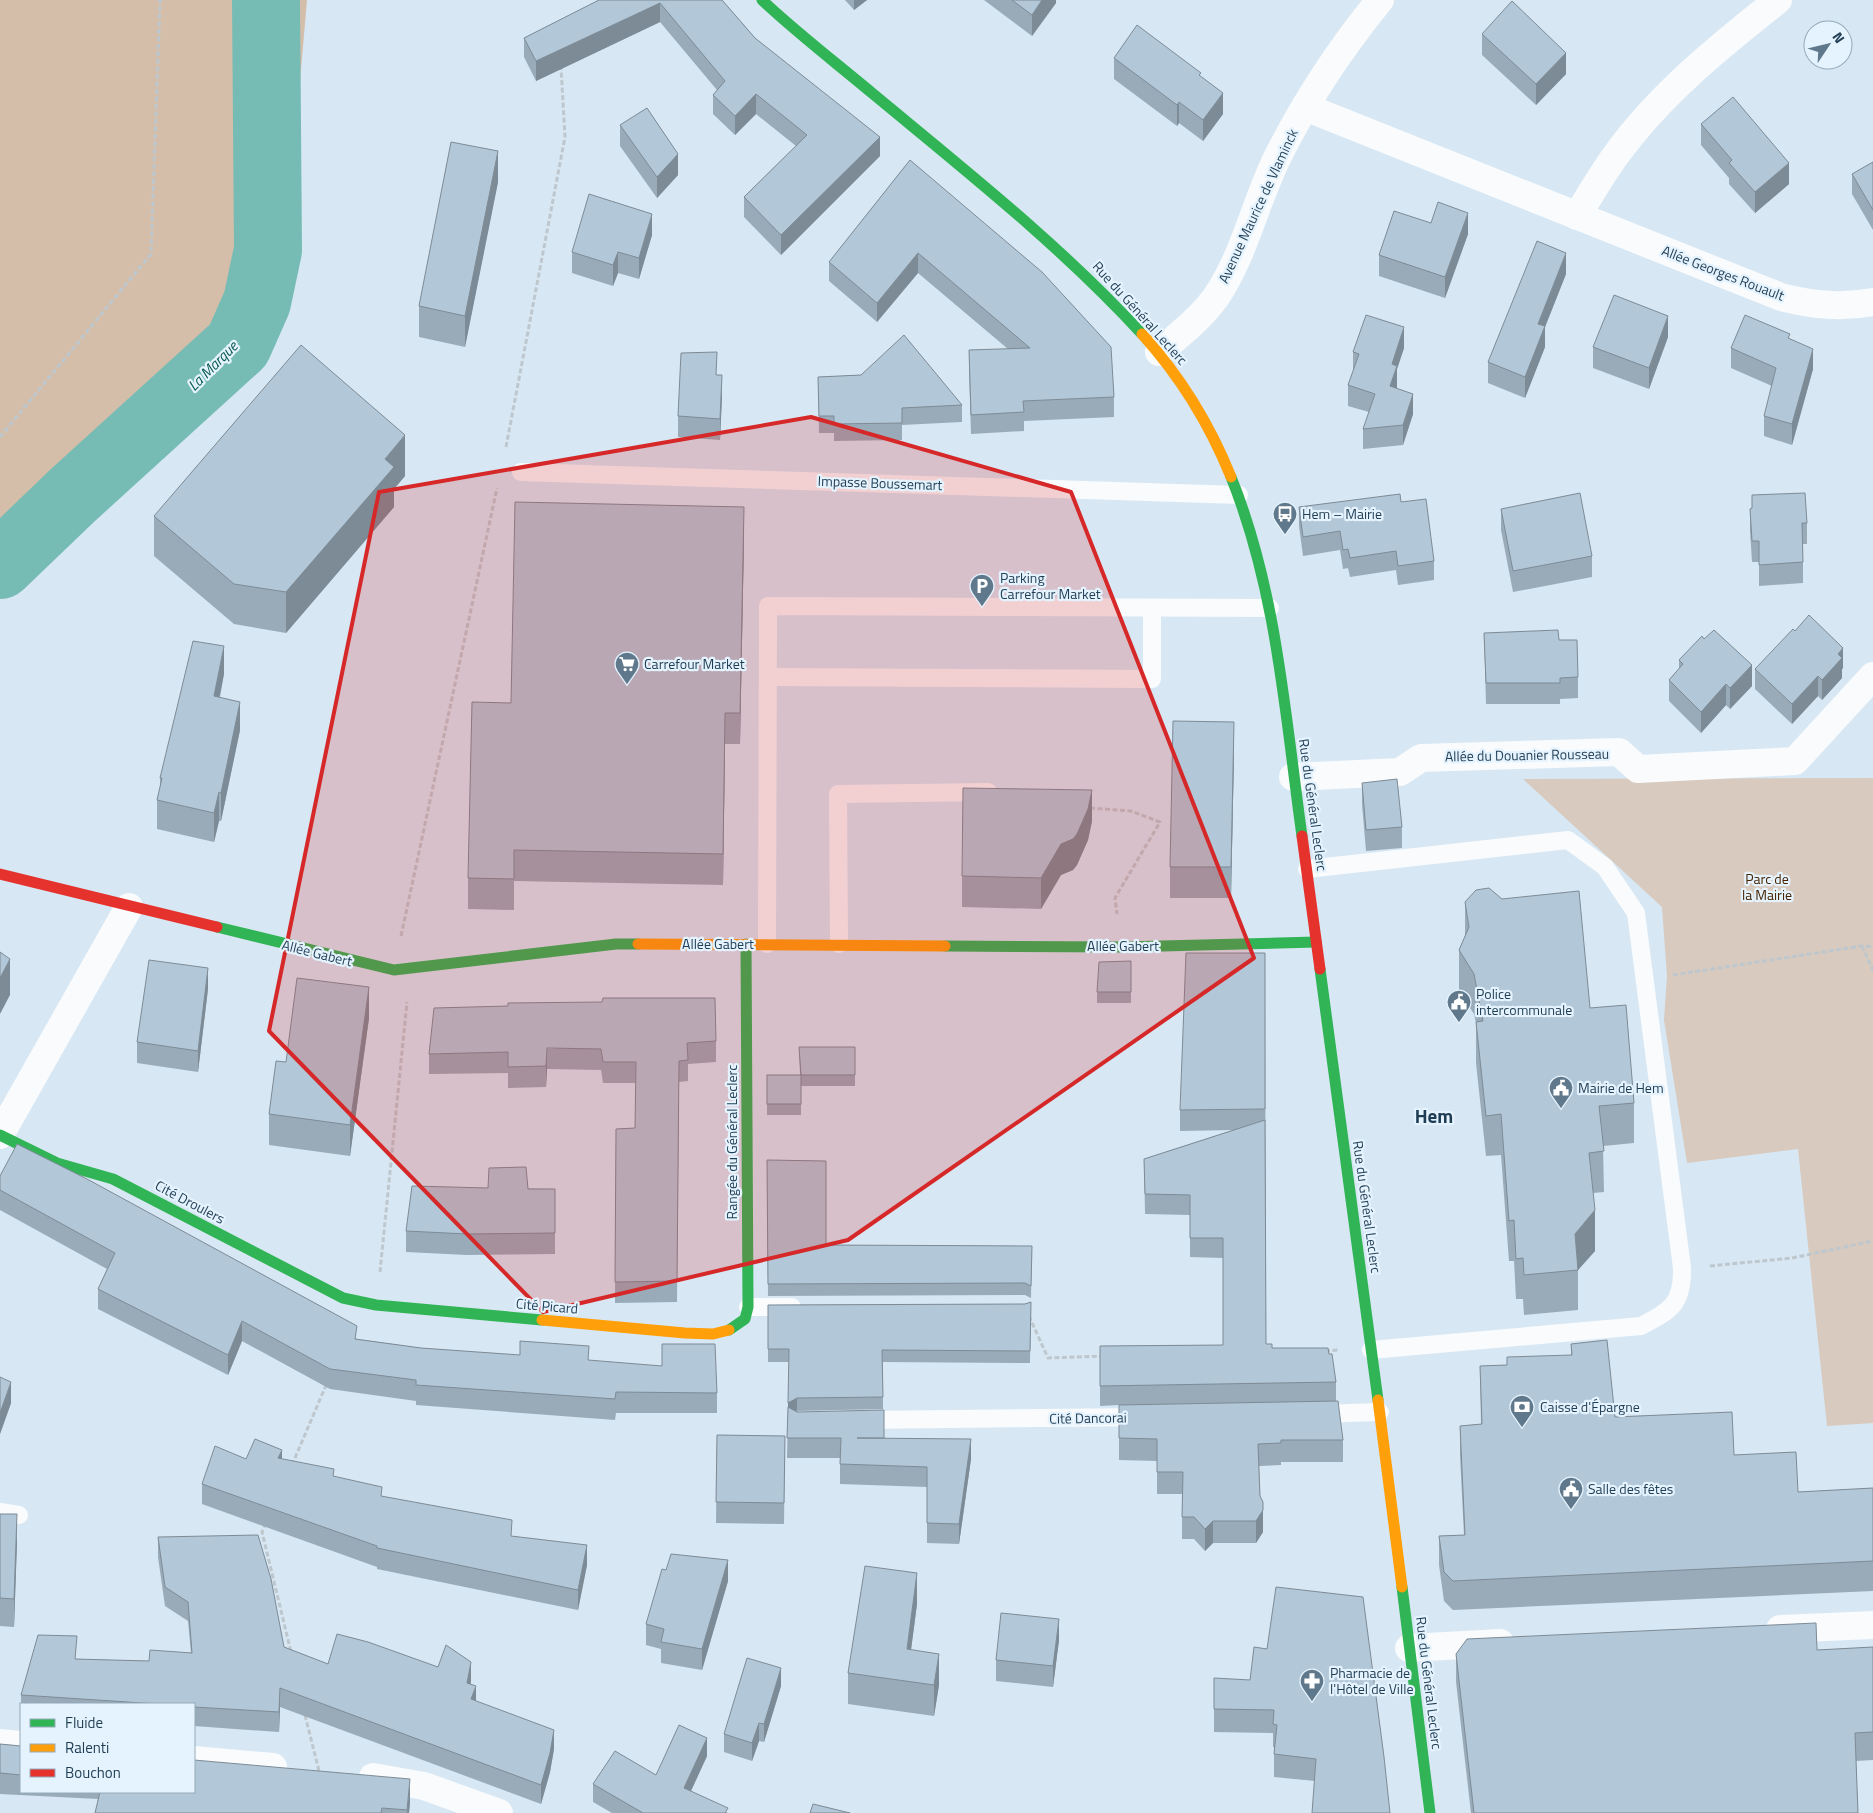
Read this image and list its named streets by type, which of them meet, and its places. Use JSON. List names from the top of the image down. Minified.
{"streets":{"street":["Avenue Maurice de Vlaminck","Allée Georges Rouault","Rue du Général Leclerc","Allée du Douanier Rousseau","Allée Gabert","Rangée du Général Leclerc","Cité Droulers","Cité Picard"],"lane":["Impasse Boussemart","Cité Dancorai"]},"crossings":[["Avenue Maurice de Vlaminck","Allée Georges Rouault"],["Avenue Maurice de Vlaminck","Rue du Général Leclerc"],["Rue du Général Leclerc","Impasse Boussemart"],["Rue du Général Leclerc","Allée du Douanier Rousseau"],["Rue du Général Leclerc","Allée Gabert"],["Allée Gabert","Rangée du Général Leclerc"],["Rangée du Général Leclerc","Cité Picard"],["Cité Droulers","Cité Picard"]],"districts":["Hem"],"water":["La Marque"],"parks":["Parc de la Mairie"],"places":{"bus stop":["Hem – Mairie"],"parking":["Parking Carrefour Market"],"supermarket":["Carrefour Market"],"public building":["Police intercommunale","Mairie de Hem","Salle des fêtes"],"bank":["Caisse d'Épargne"],"pharmacy":["Pharmacie de l'Hôtel de Ville"]},"legend":["Fluide","Ralenti","Bouchon"],"north":"top right"}
